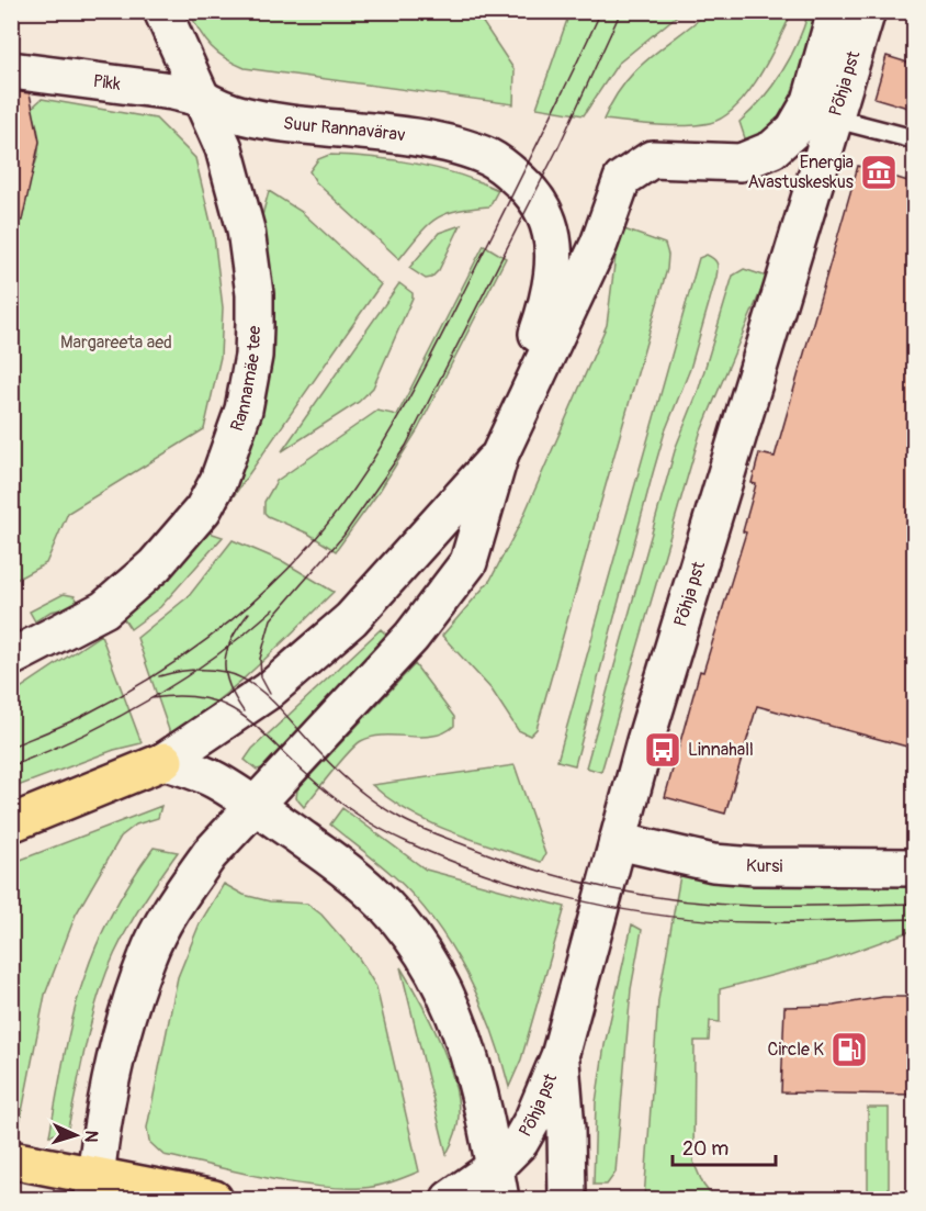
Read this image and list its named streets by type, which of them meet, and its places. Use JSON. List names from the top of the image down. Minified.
{"streets":{"main road":["Pikk","Põhja pst","Suur Rannavärav","Rannamäe tee","Kursi"]},"crossings":[["Pikk","Suur Rannavärav"],["Pikk","Rannamäe tee"],["Põhja pst","Kursi"],["Suur Rannavärav","Rannamäe tee"]],"parks":["Margareeta aed"],"places":{"museum":["Energia Avastuskeskus"],"bus stop":["Linnahall"],"fuel station":["Circle K"]},"scale_bar":"20 m","north":"right"}
